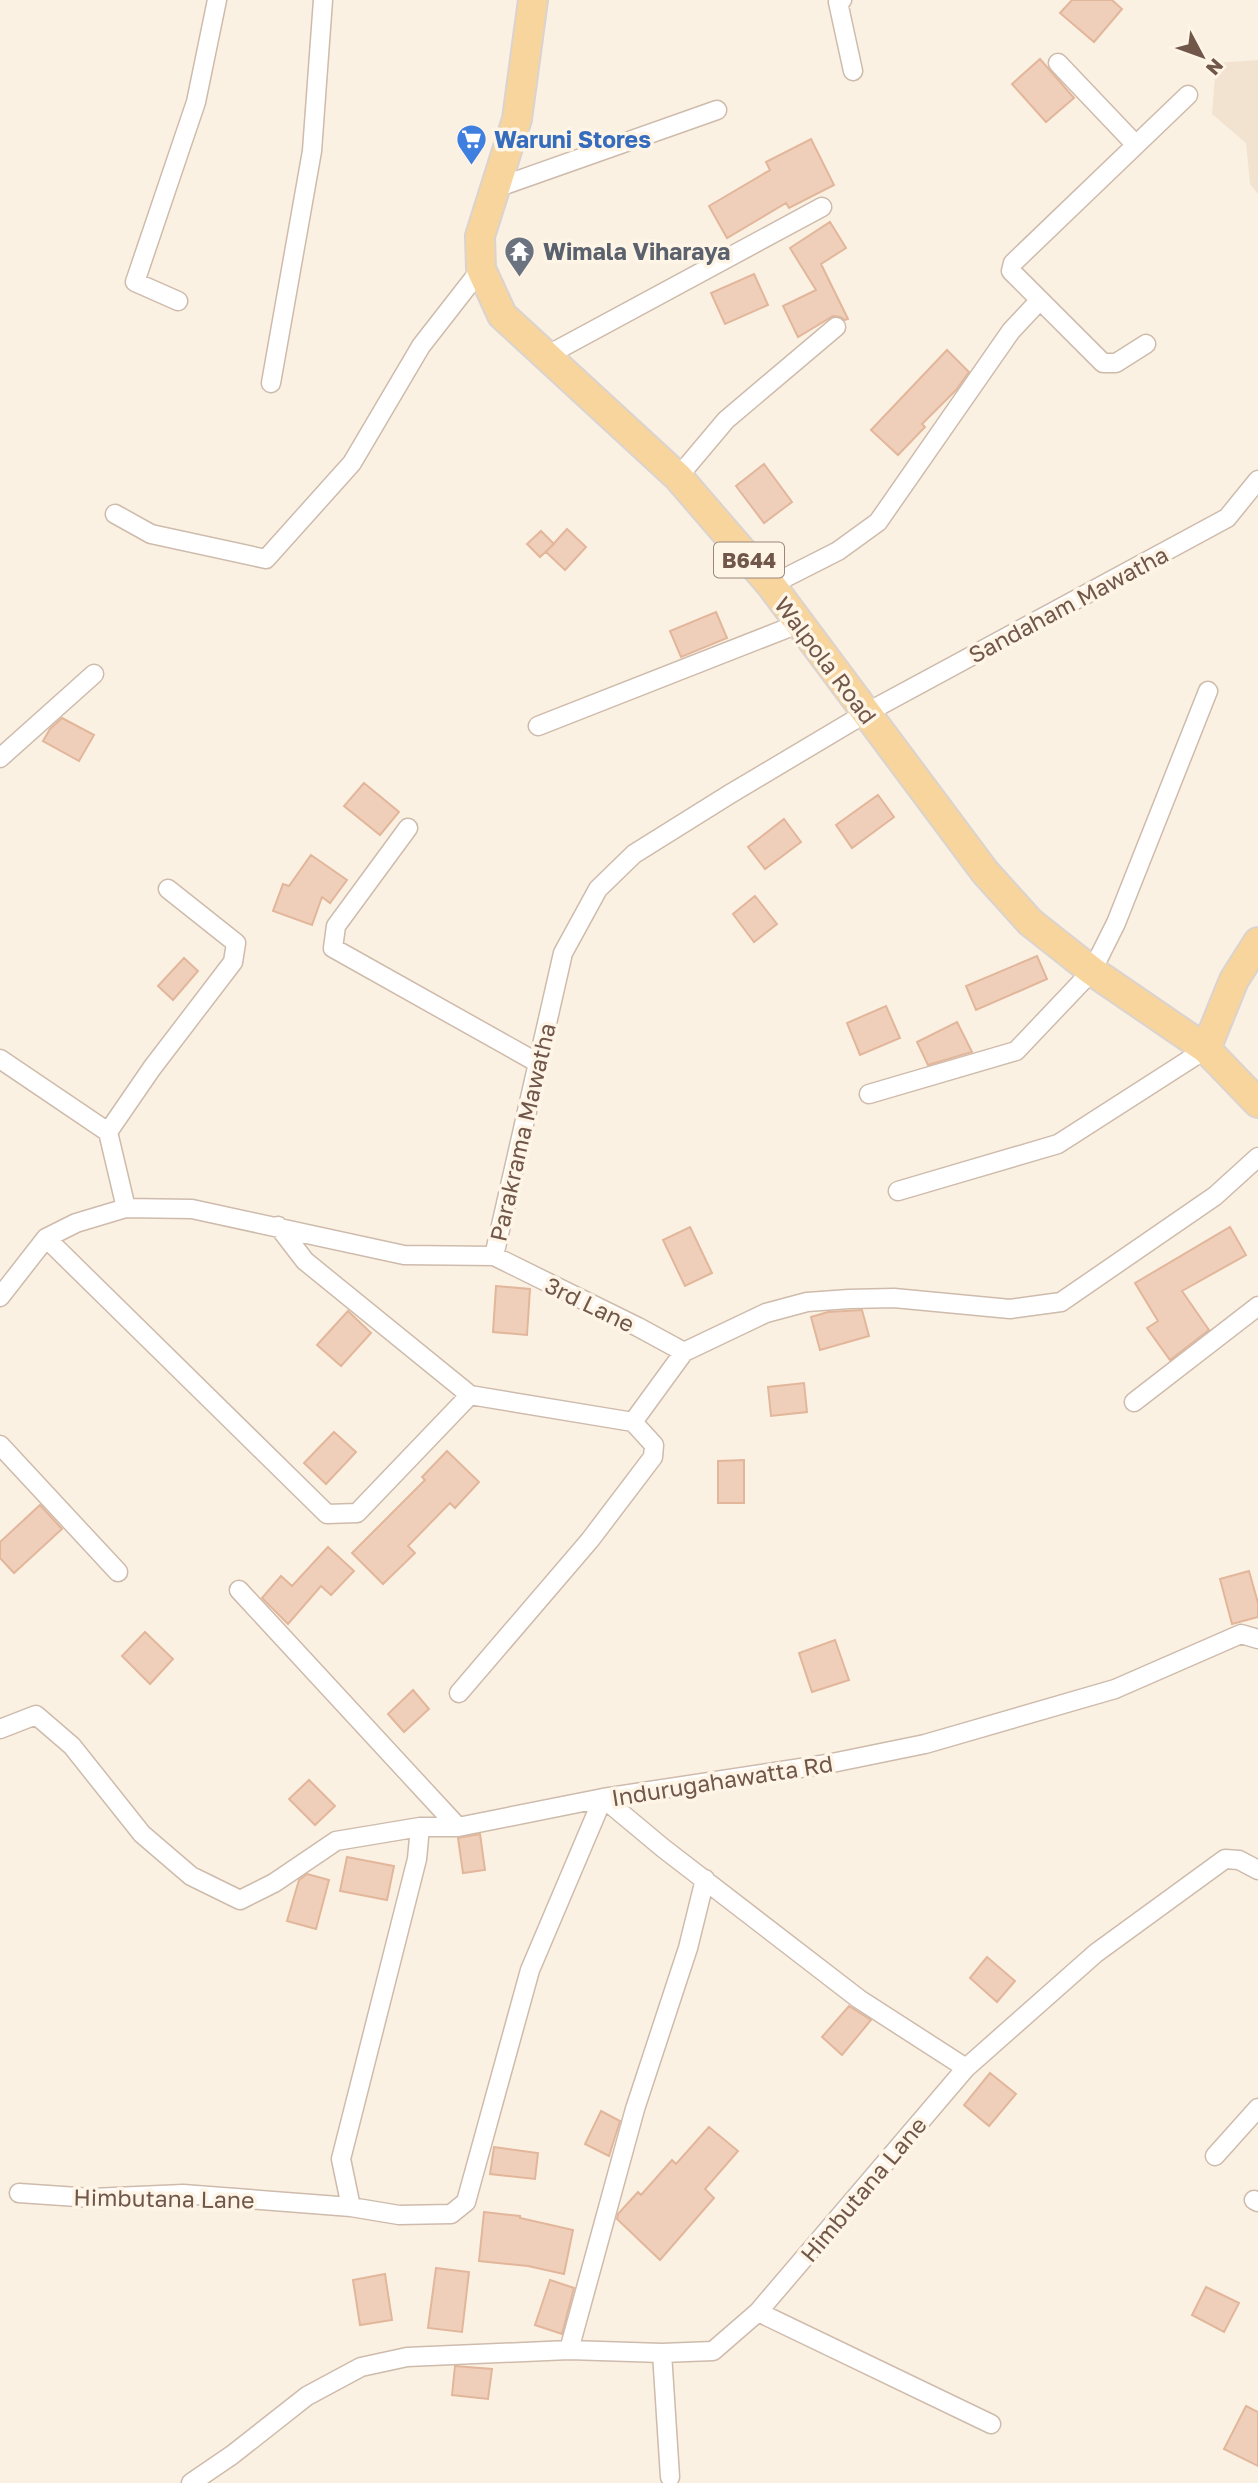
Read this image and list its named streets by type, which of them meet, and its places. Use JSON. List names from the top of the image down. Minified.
{"streets":{"main road":["B644","Walpola Road"],"street":["Sandaham Mawatha","Parakrama Mawatha","3rd Lane","Indurugahawatta Rd","Himbutana Lane"]},"crossings":[["B644","Walpola Road"],["Sandaham Mawatha","Walpola Road"],["Sandaham Mawatha","Parakrama Mawatha"],["Walpola Road","Parakrama Mawatha"],["Parakrama Mawatha","3rd Lane"],["Indurugahawatta Rd","Himbutana Lane"]],"places":{"supermarket":["Waruni Stores"],"temple":["Wimala Viharaya"]},"north":"bottom right"}
